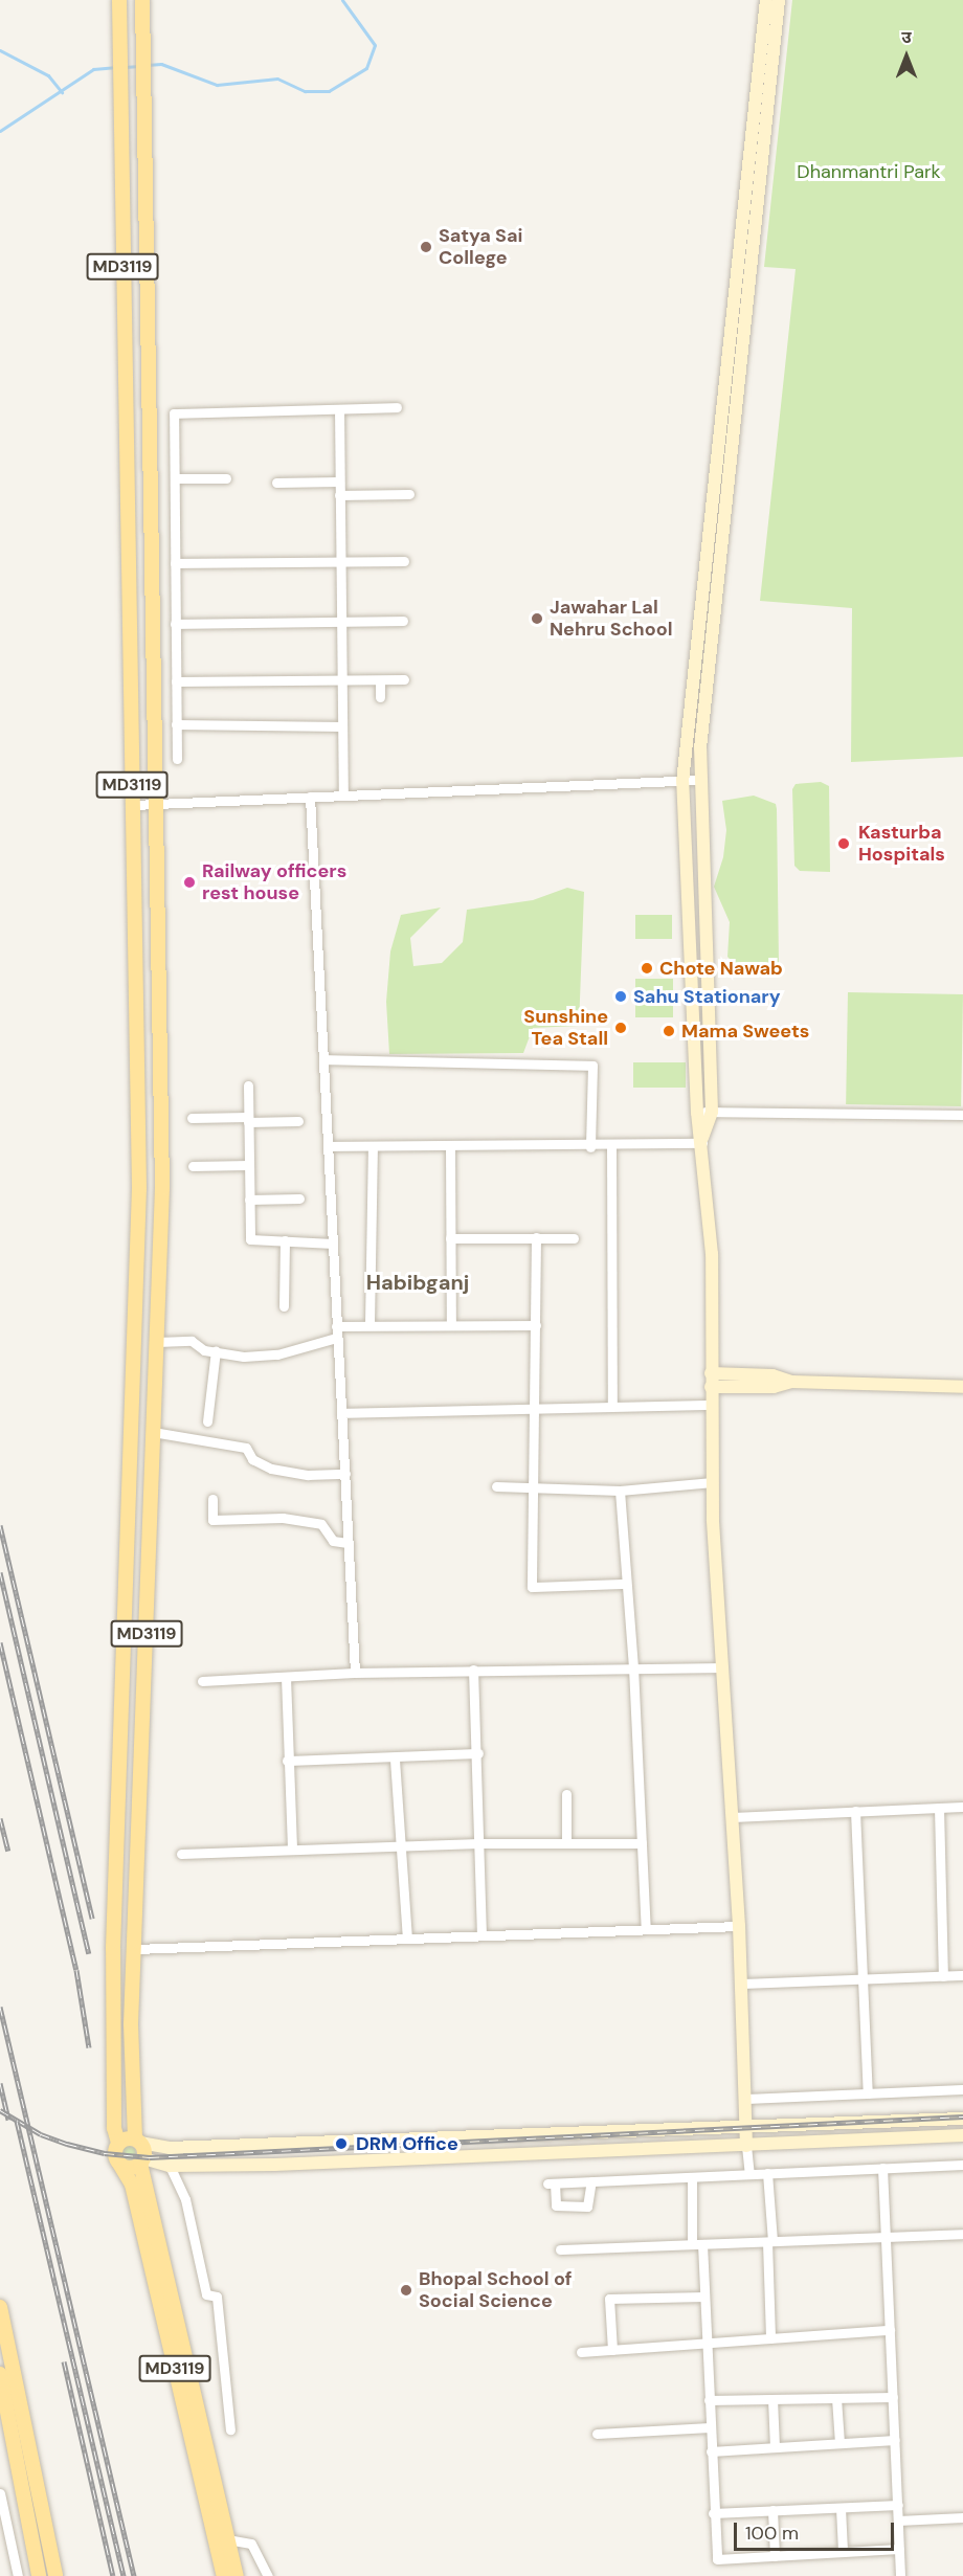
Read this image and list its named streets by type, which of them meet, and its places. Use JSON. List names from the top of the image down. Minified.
{"streets":{"main road":["MD3119"]},"districts":["Habibganj"],"parks":["Dhanmantri Park"],"places":["Satya Sai College","Jawahar Lal Nehru School","Kasturba Hospitals","Railway officers rest house","Chote Nawab","Sahu Stationary","Sunshine Tea Stall","Mama Sweets","DRM Office","Bhopal School of Social Science"],"scale_bar":"100 m","north":"top"}
